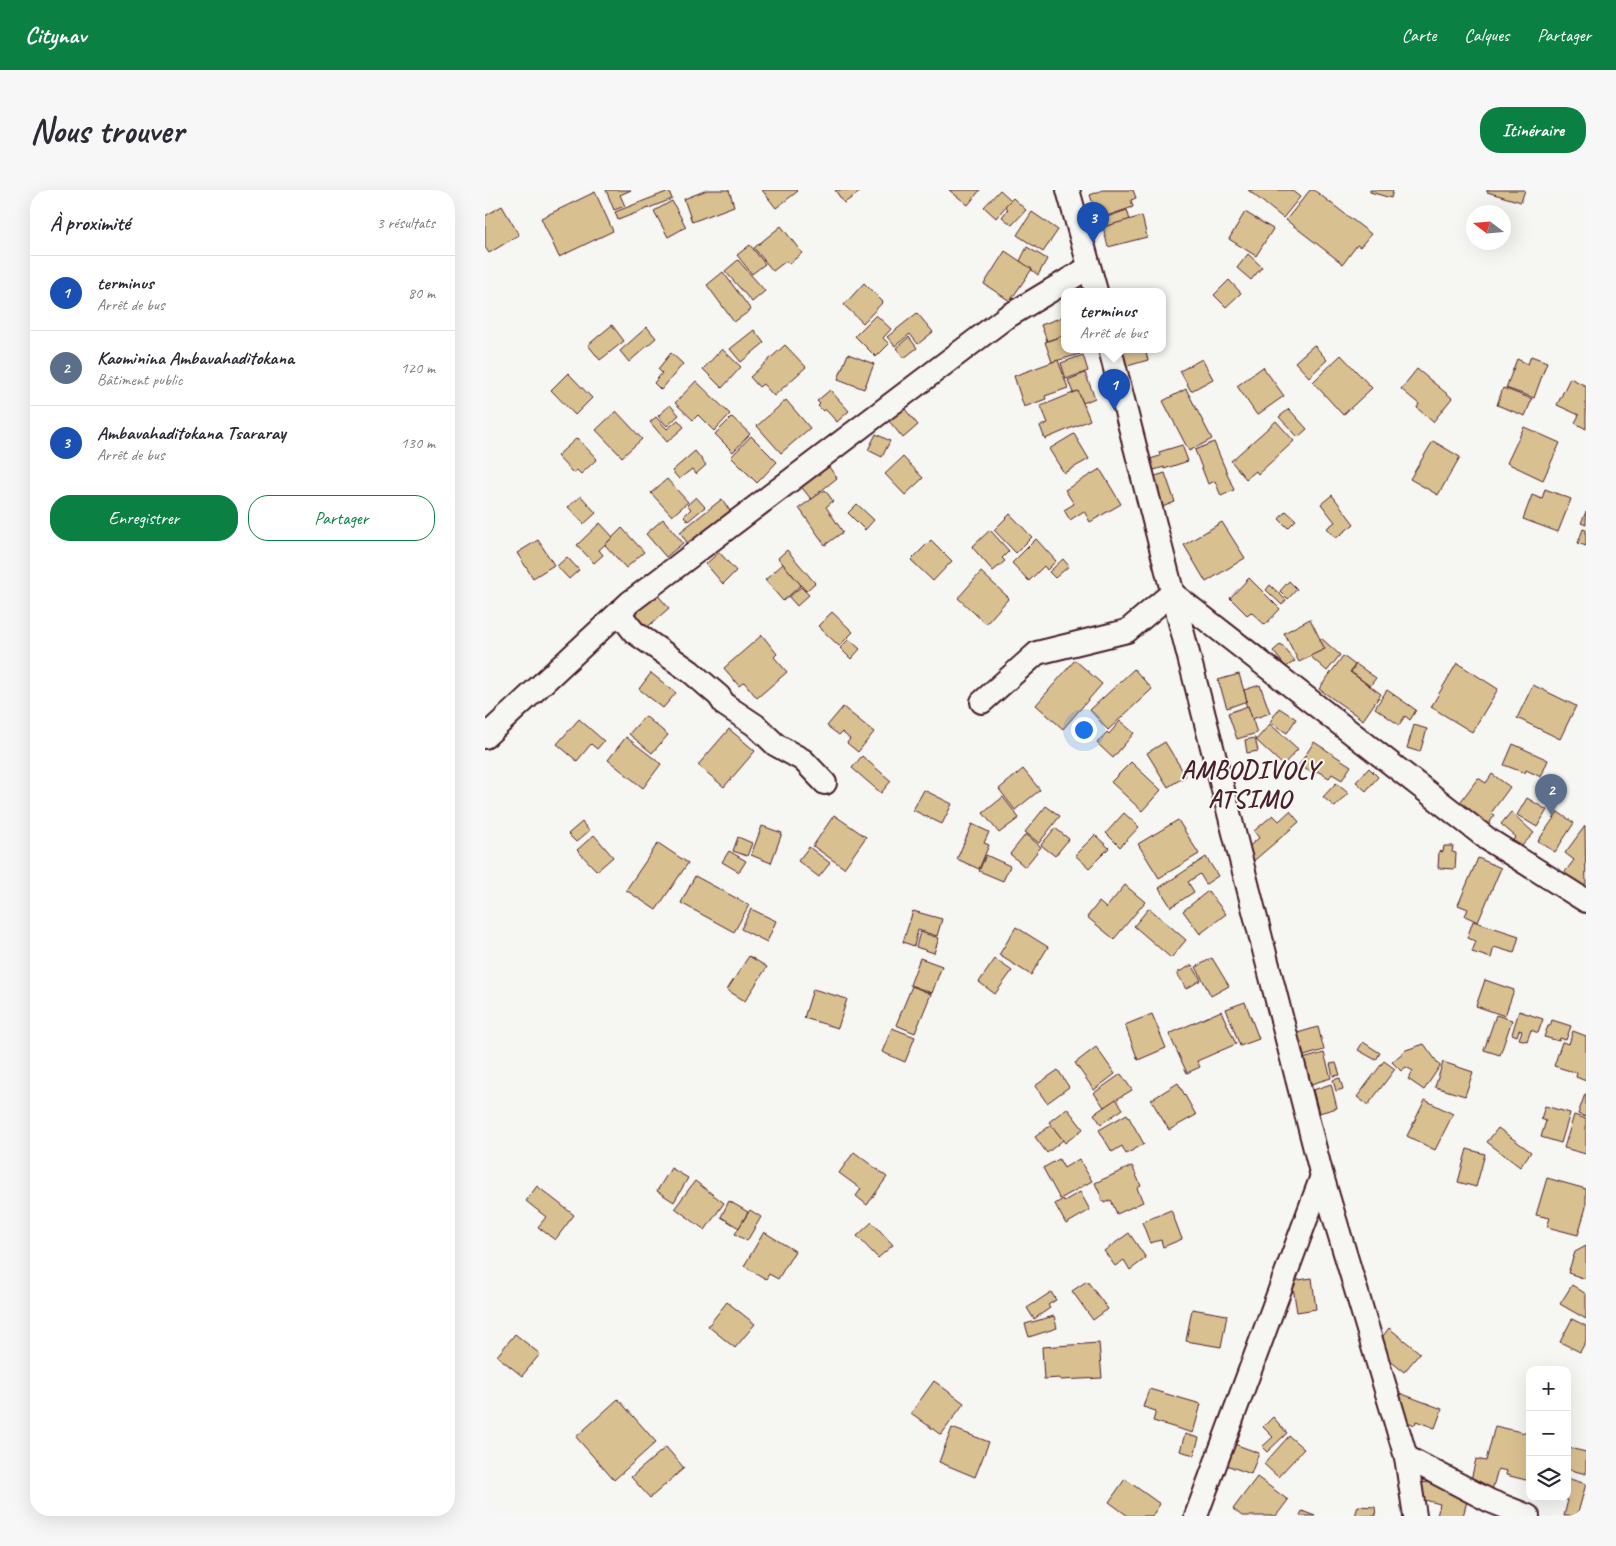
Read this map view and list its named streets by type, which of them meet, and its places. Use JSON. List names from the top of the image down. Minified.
{"districts":["AMBODIVOLY ATSIMO"],"north":"left","page":{"header":"Citynav","nav":["Carte","Calques","Partager"],"buttons":["Itinéraire",["Enregistrer","Partager"]],"title":"Nous trouver","heading":["À proximité","3 résultats"],"pins":["3","1","2"],"list":[{"mark":"1","name":"terminus","note":"Arrêt de bus","value":"80 m"},{"mark":"2","name":"Kaominina Ambavahaditokana","note":"Bâtiment public","value":"120 m"},{"mark":"3","name":"Ambavahaditokana Tsararay","note":"Arrêt de bus","value":"130 m"}],"popup":["terminus","Arrêt de bus"],"map_buttons":["+","−"]}}
